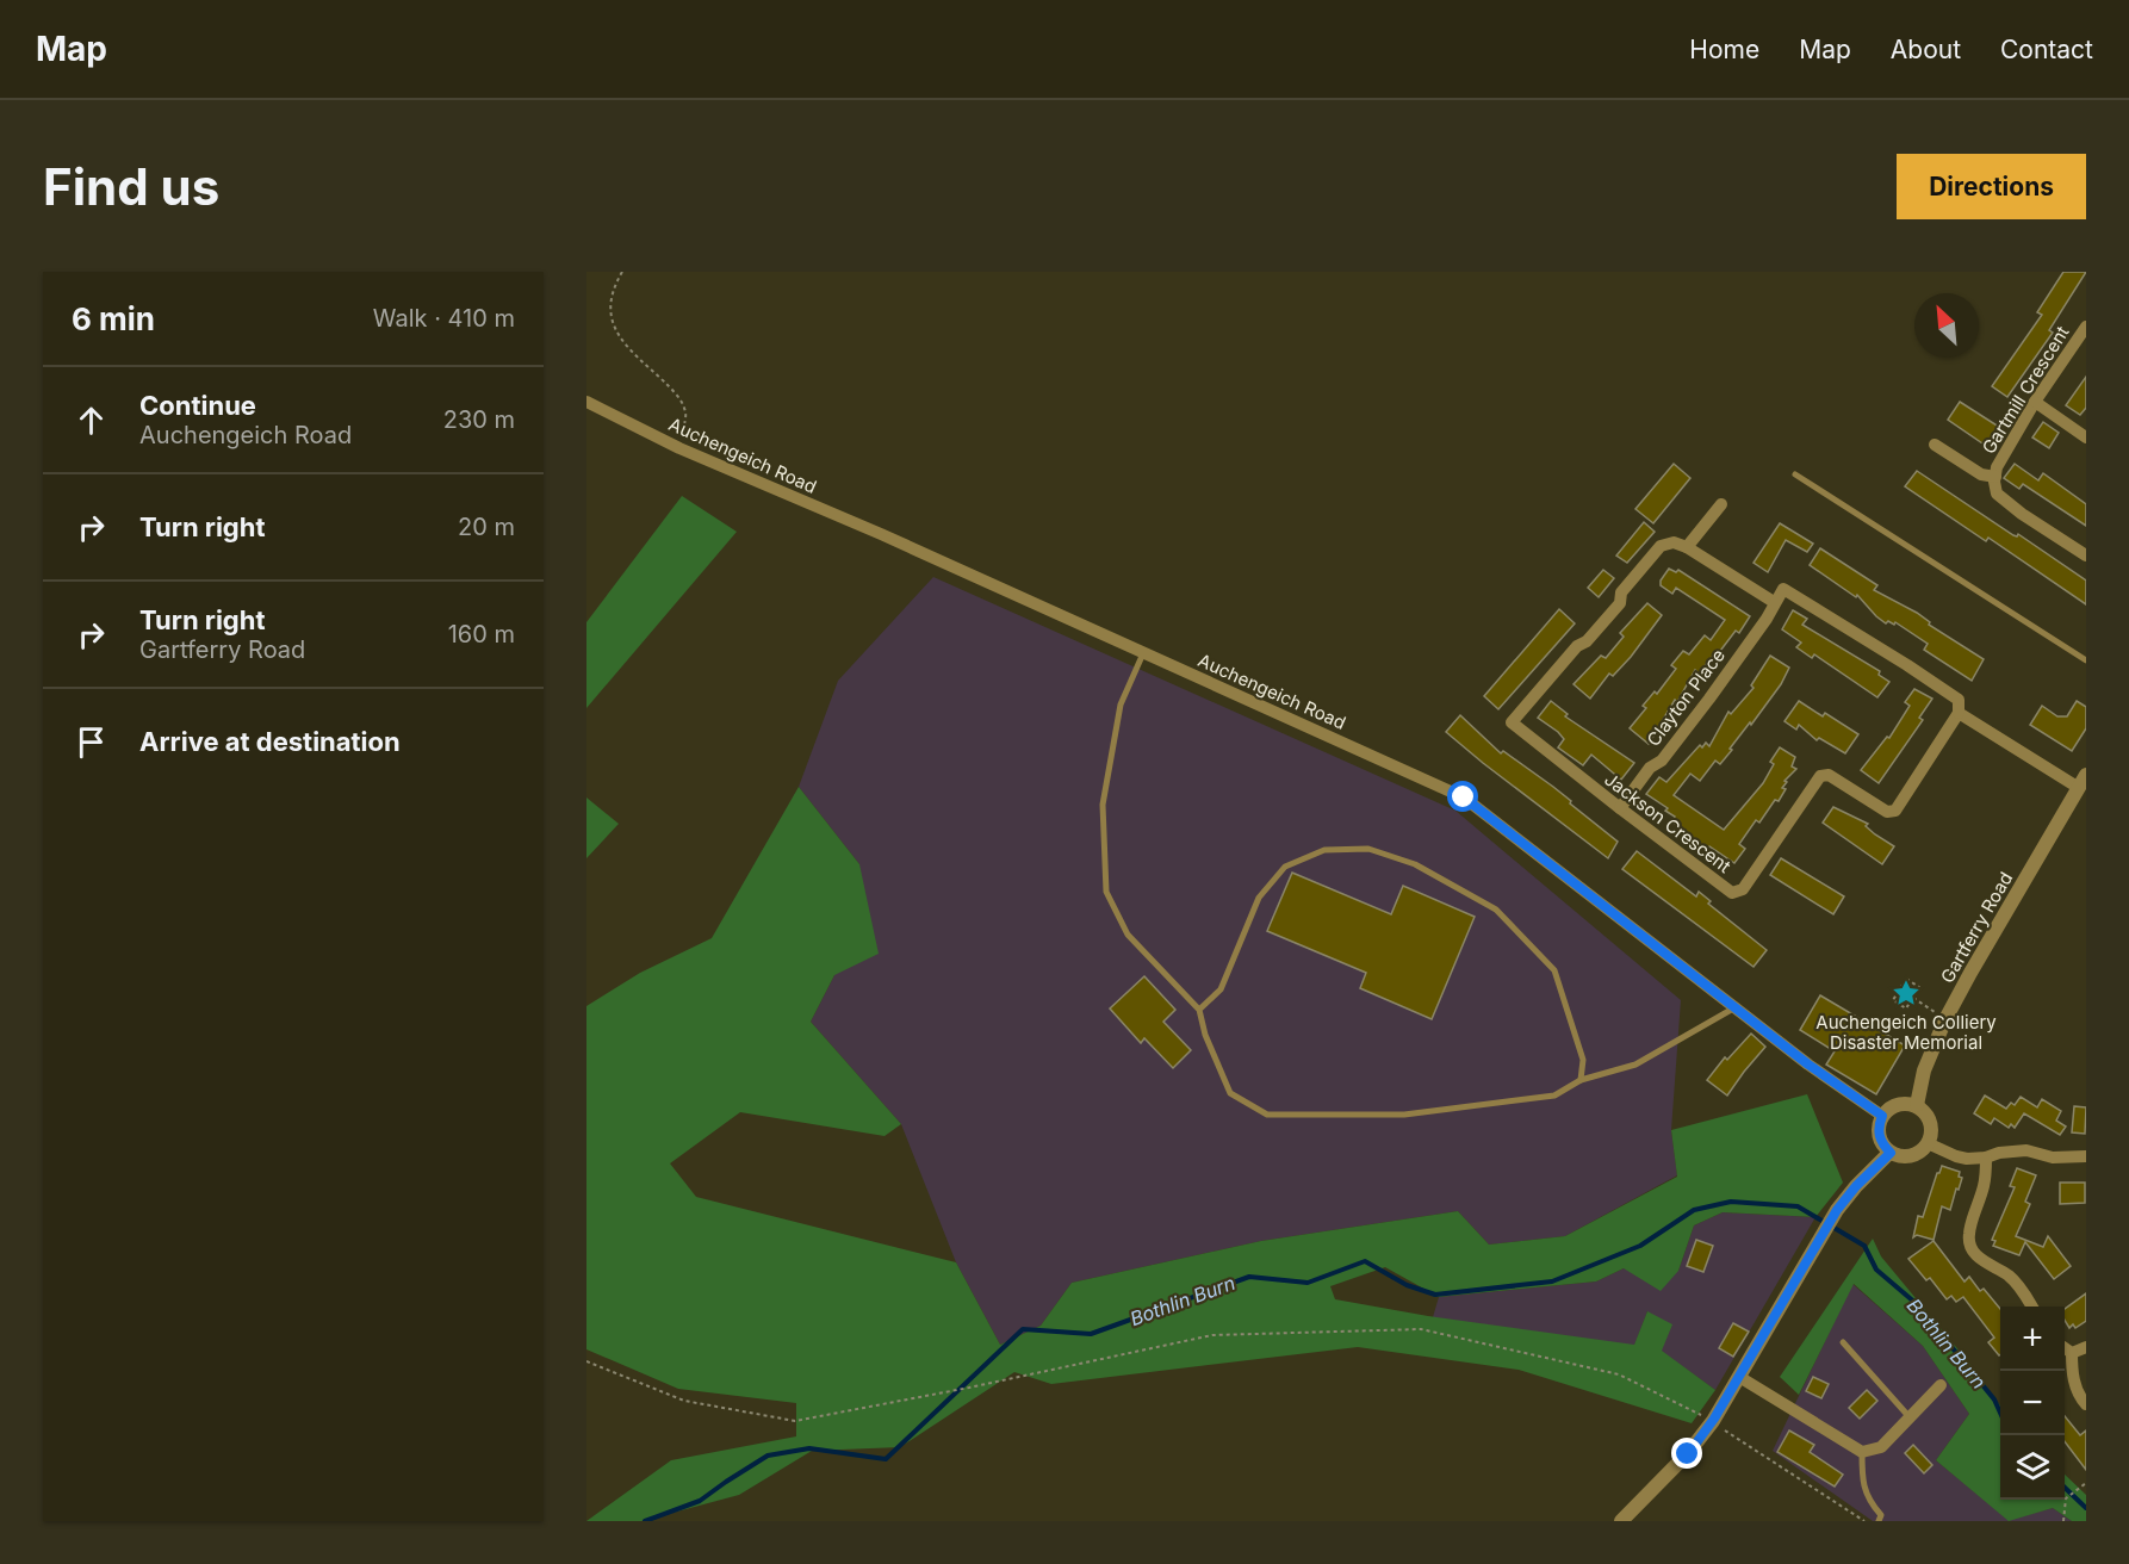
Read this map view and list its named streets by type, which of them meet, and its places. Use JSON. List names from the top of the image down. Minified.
{"streets":{"street":["Gartmill Crescent","Auchengeich Road","Clayton Place","Jackson Crescent","Gartferry Road"]},"crossings":[["Auchengeich Road","Gartferry Road"],["Clayton Place","Jackson Crescent"]],"water":["Bothlin Burn"],"places":{"place":["Auchengeich Colliery Disaster Memorial"]},"north":"top left","page":{"header":"Map","nav":["Home","Map","About","Contact"],"buttons":"Directions","title":"Find us","heading":["6 min","Walk · 410 m"],"list":[["Continue","Auchengeich Road","230 m"],["Turn right","20 m"],["Turn right","Gartferry Road","160 m"],"Arrive at destination"],"map_buttons":["+","−"]}}
